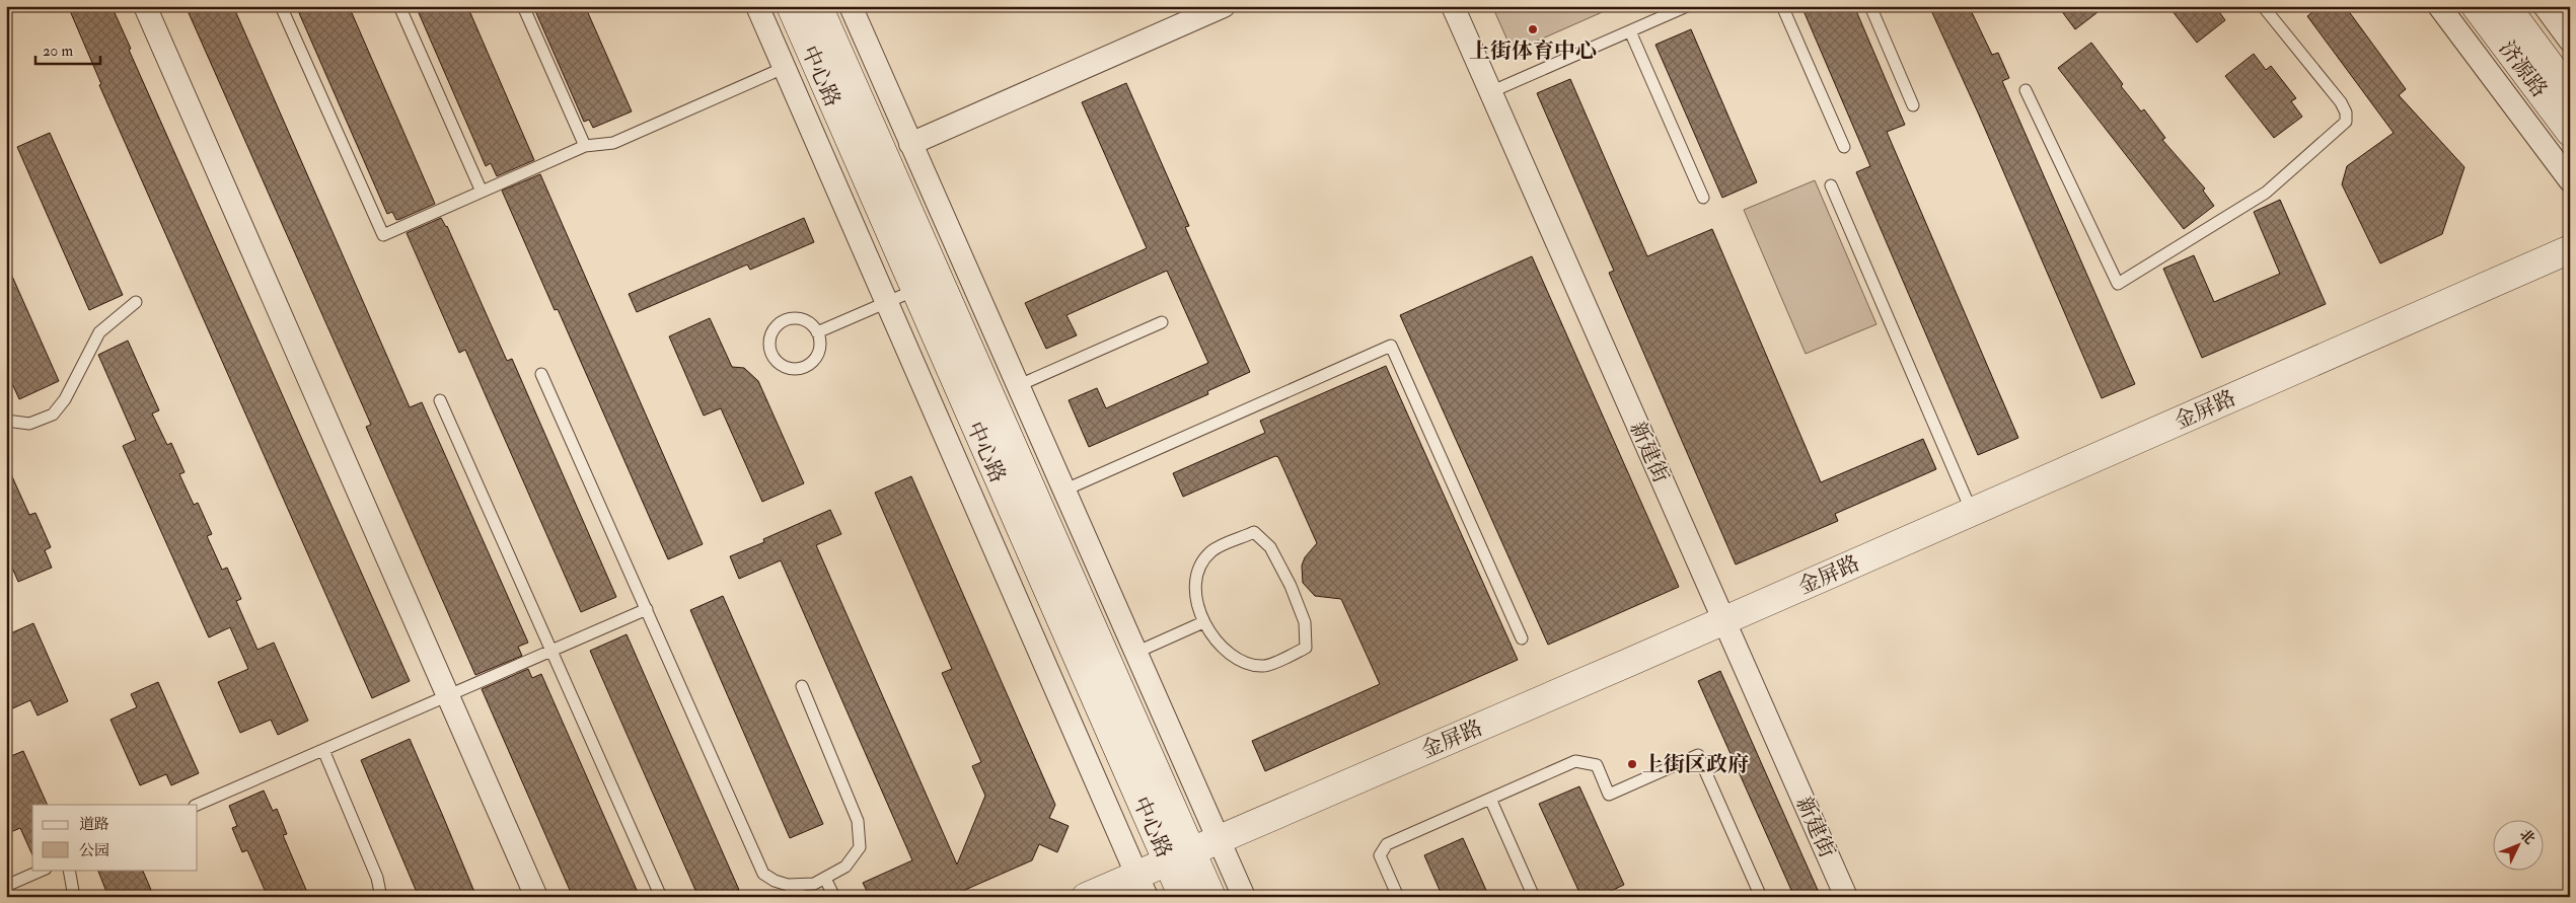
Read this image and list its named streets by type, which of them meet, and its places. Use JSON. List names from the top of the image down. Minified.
{"streets":{"main road":["济源路","中心路","金屏路"],"street":["新建街"]},"crossings":[["中心路","金屏路"],["金屏路","新建街"]],"places":["上街体育中心","上街区政府"],"legend":["道路","公园"],"scale_bar":"20 m","north":"top right"}
